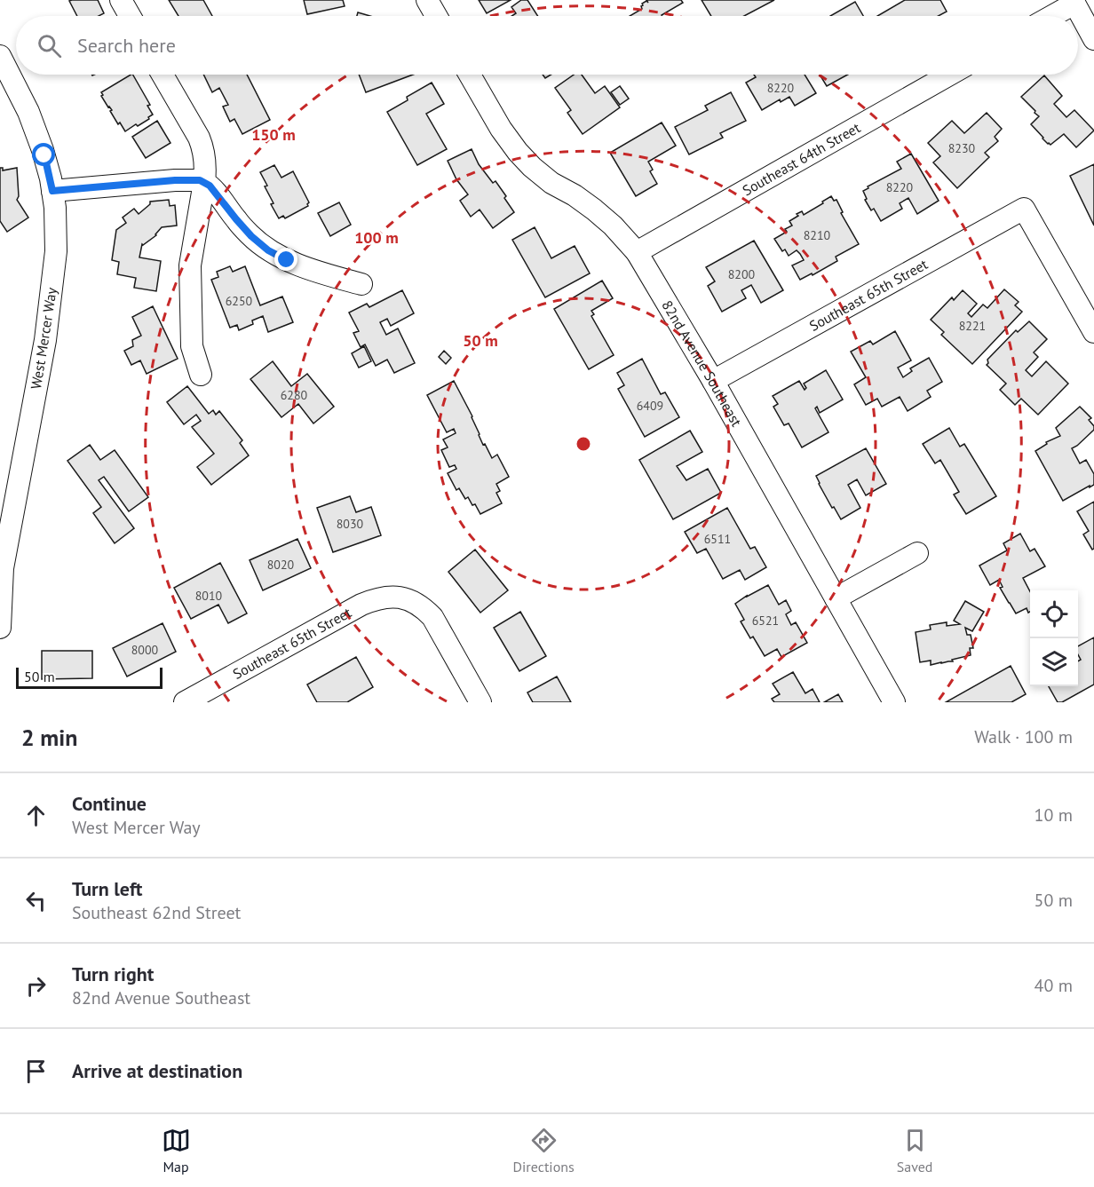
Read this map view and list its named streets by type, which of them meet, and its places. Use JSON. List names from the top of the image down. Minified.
{"streets":{"street":["Southeast 64th Street","Southeast 65th Street","West Mercer Way","82nd Avenue Southeast"]},"crossings":[["Southeast 64th Street","82nd Avenue Southeast"],["Southeast 65th Street","82nd Avenue Southeast"]],"house_numbers":["8220","8230","8220","8210","8200","6250","8221","6280","6409","8030","6511","8020","8010","6521","8000"],"scale_bar":"50 m","page":{"search":"Search here","scale":"50 m","heading":["2 min","Walk · 100 m"],"list":[["Continue","West Mercer Way","10 m"],["Turn left","Southeast 62nd Street","50 m"],["Turn right","82nd Avenue Southeast","40 m"],"Arrive at destination"],"nav":["Map","Directions","Saved"]},"rings":["150 m","100 m","50 m"]}
